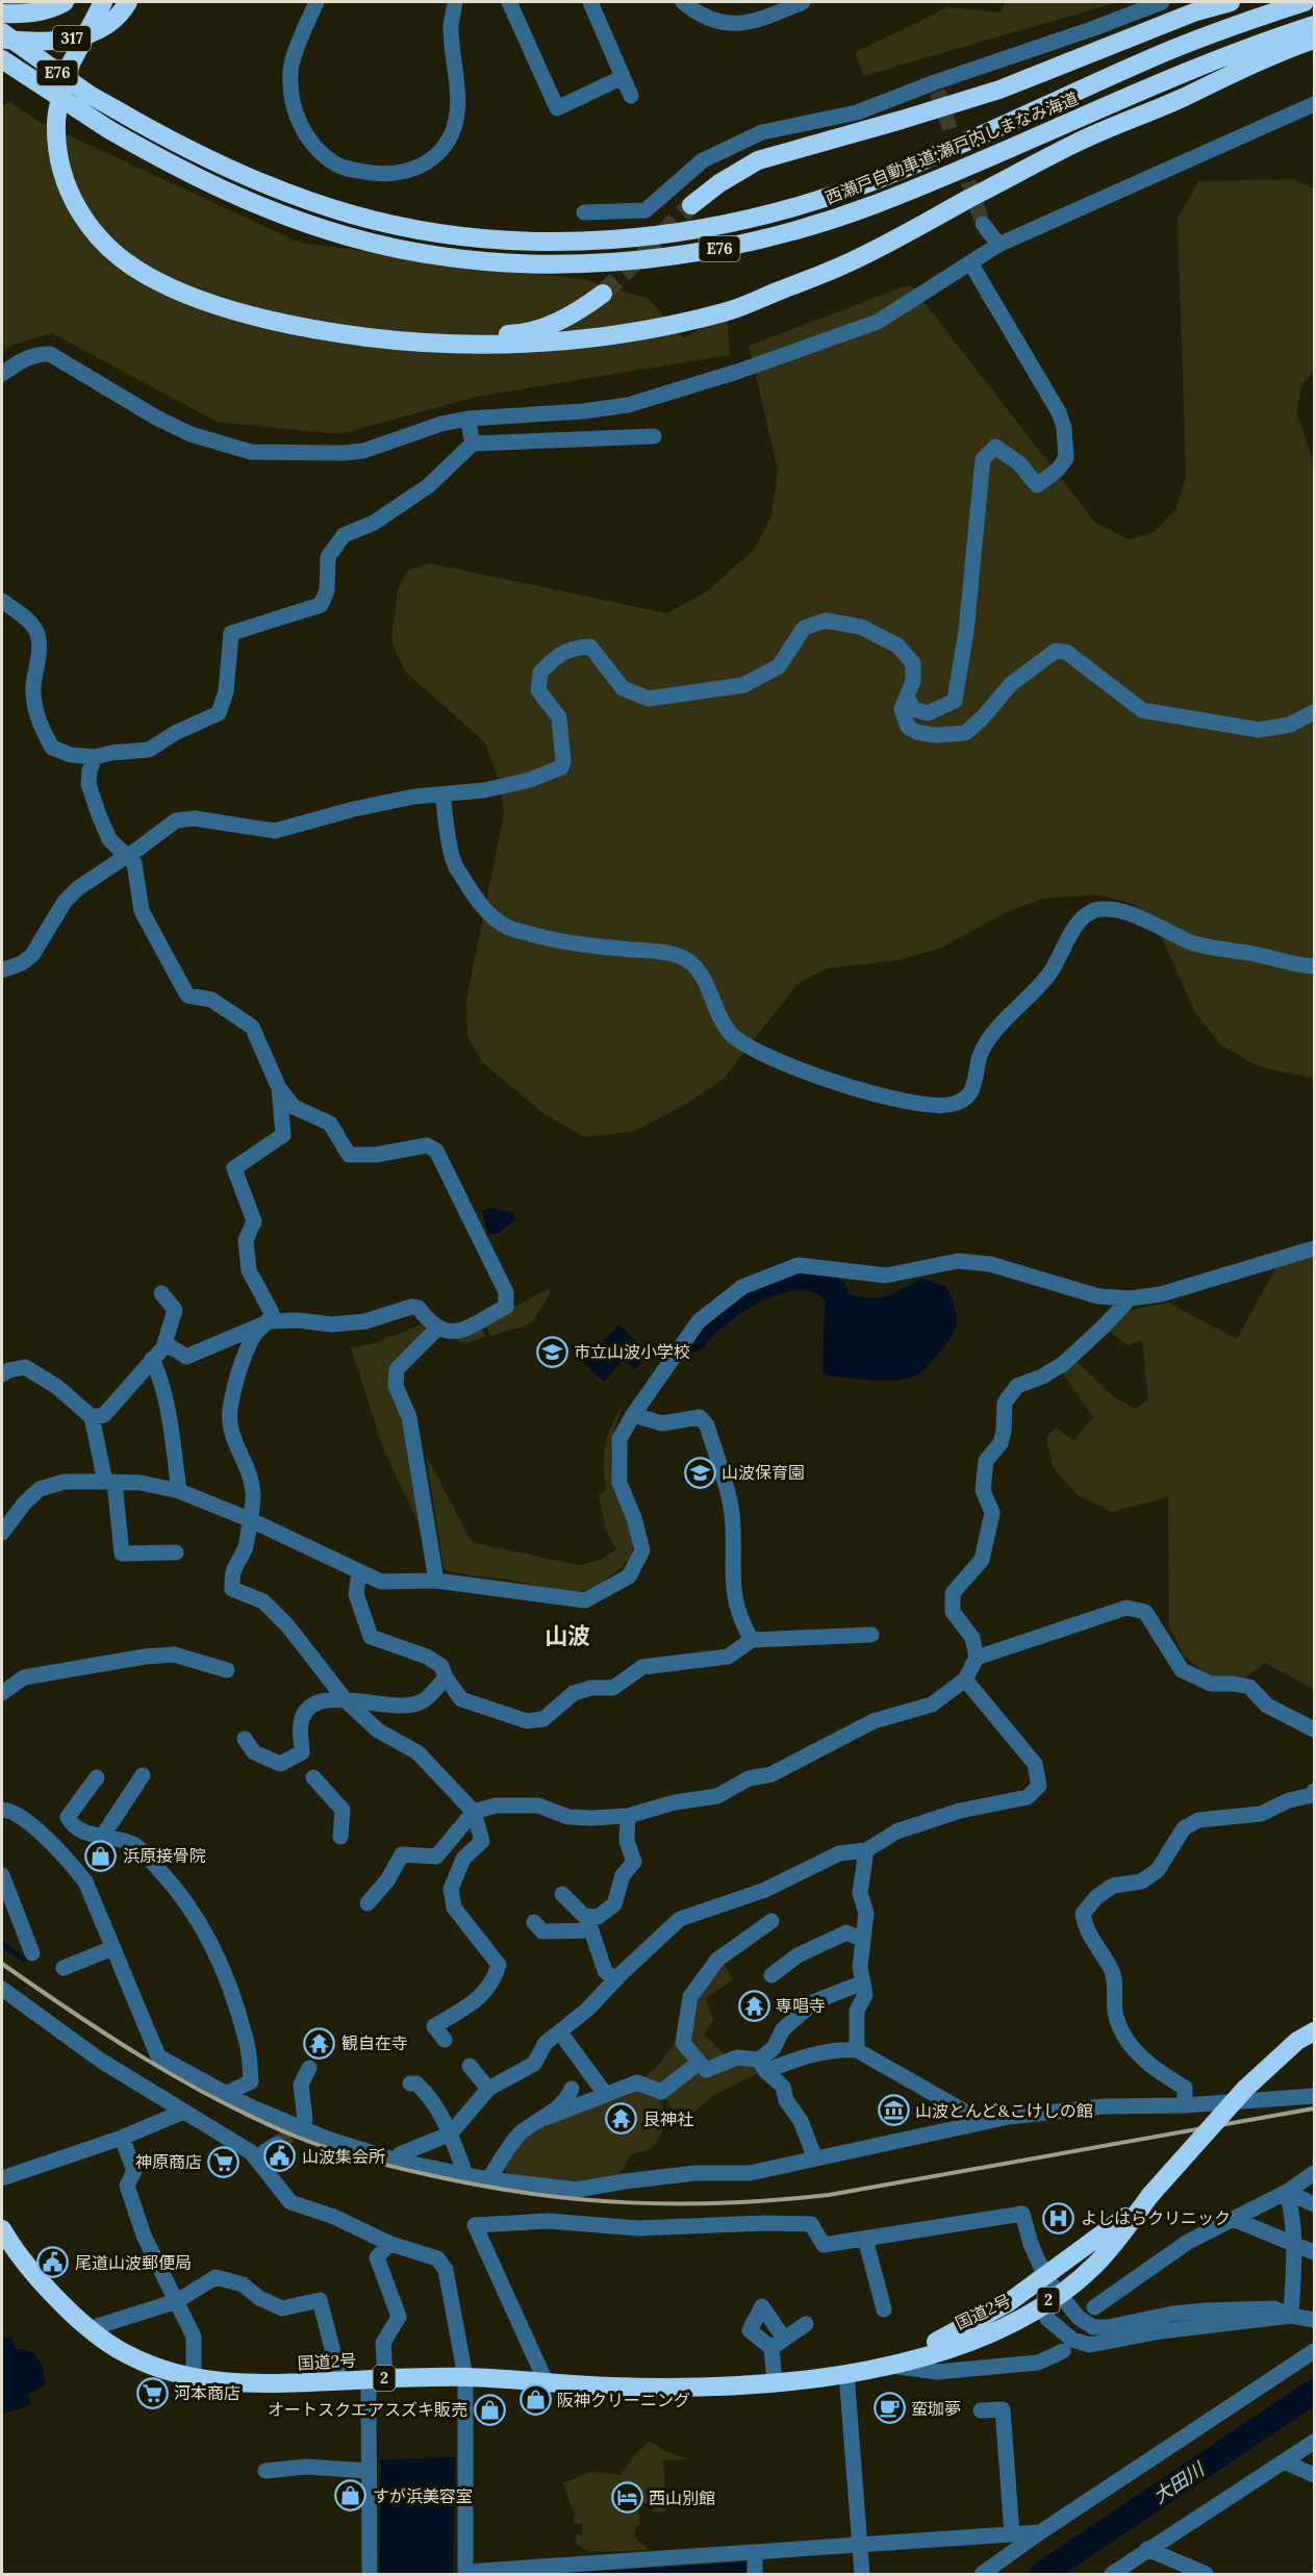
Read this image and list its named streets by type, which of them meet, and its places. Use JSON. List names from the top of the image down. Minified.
{"streets":{"highway":["317","E76","西瀬戸自動車道;瀬戸内しまなみ海道","2","国道2号"]},"districts":["山波"],"water":["大田川"],"places":{"school or university":["市立山波小学校","山波保育園"],"shop":["浜原接骨院","阪神クリーニング","オートスクエアスズキ販売","すが浜美容室"],"temple":["専唱寺","観自在寺","艮神社"],"museum":["山波とんど&こけしの館"],"public building":["山波集会所","尾道山波郵便局"],"supermarket":["神原商店","河本商店"],"hospital":["よしはらクリニック"],"cafe":["蛮珈夢"],"hotel":["西山別館"]}}
